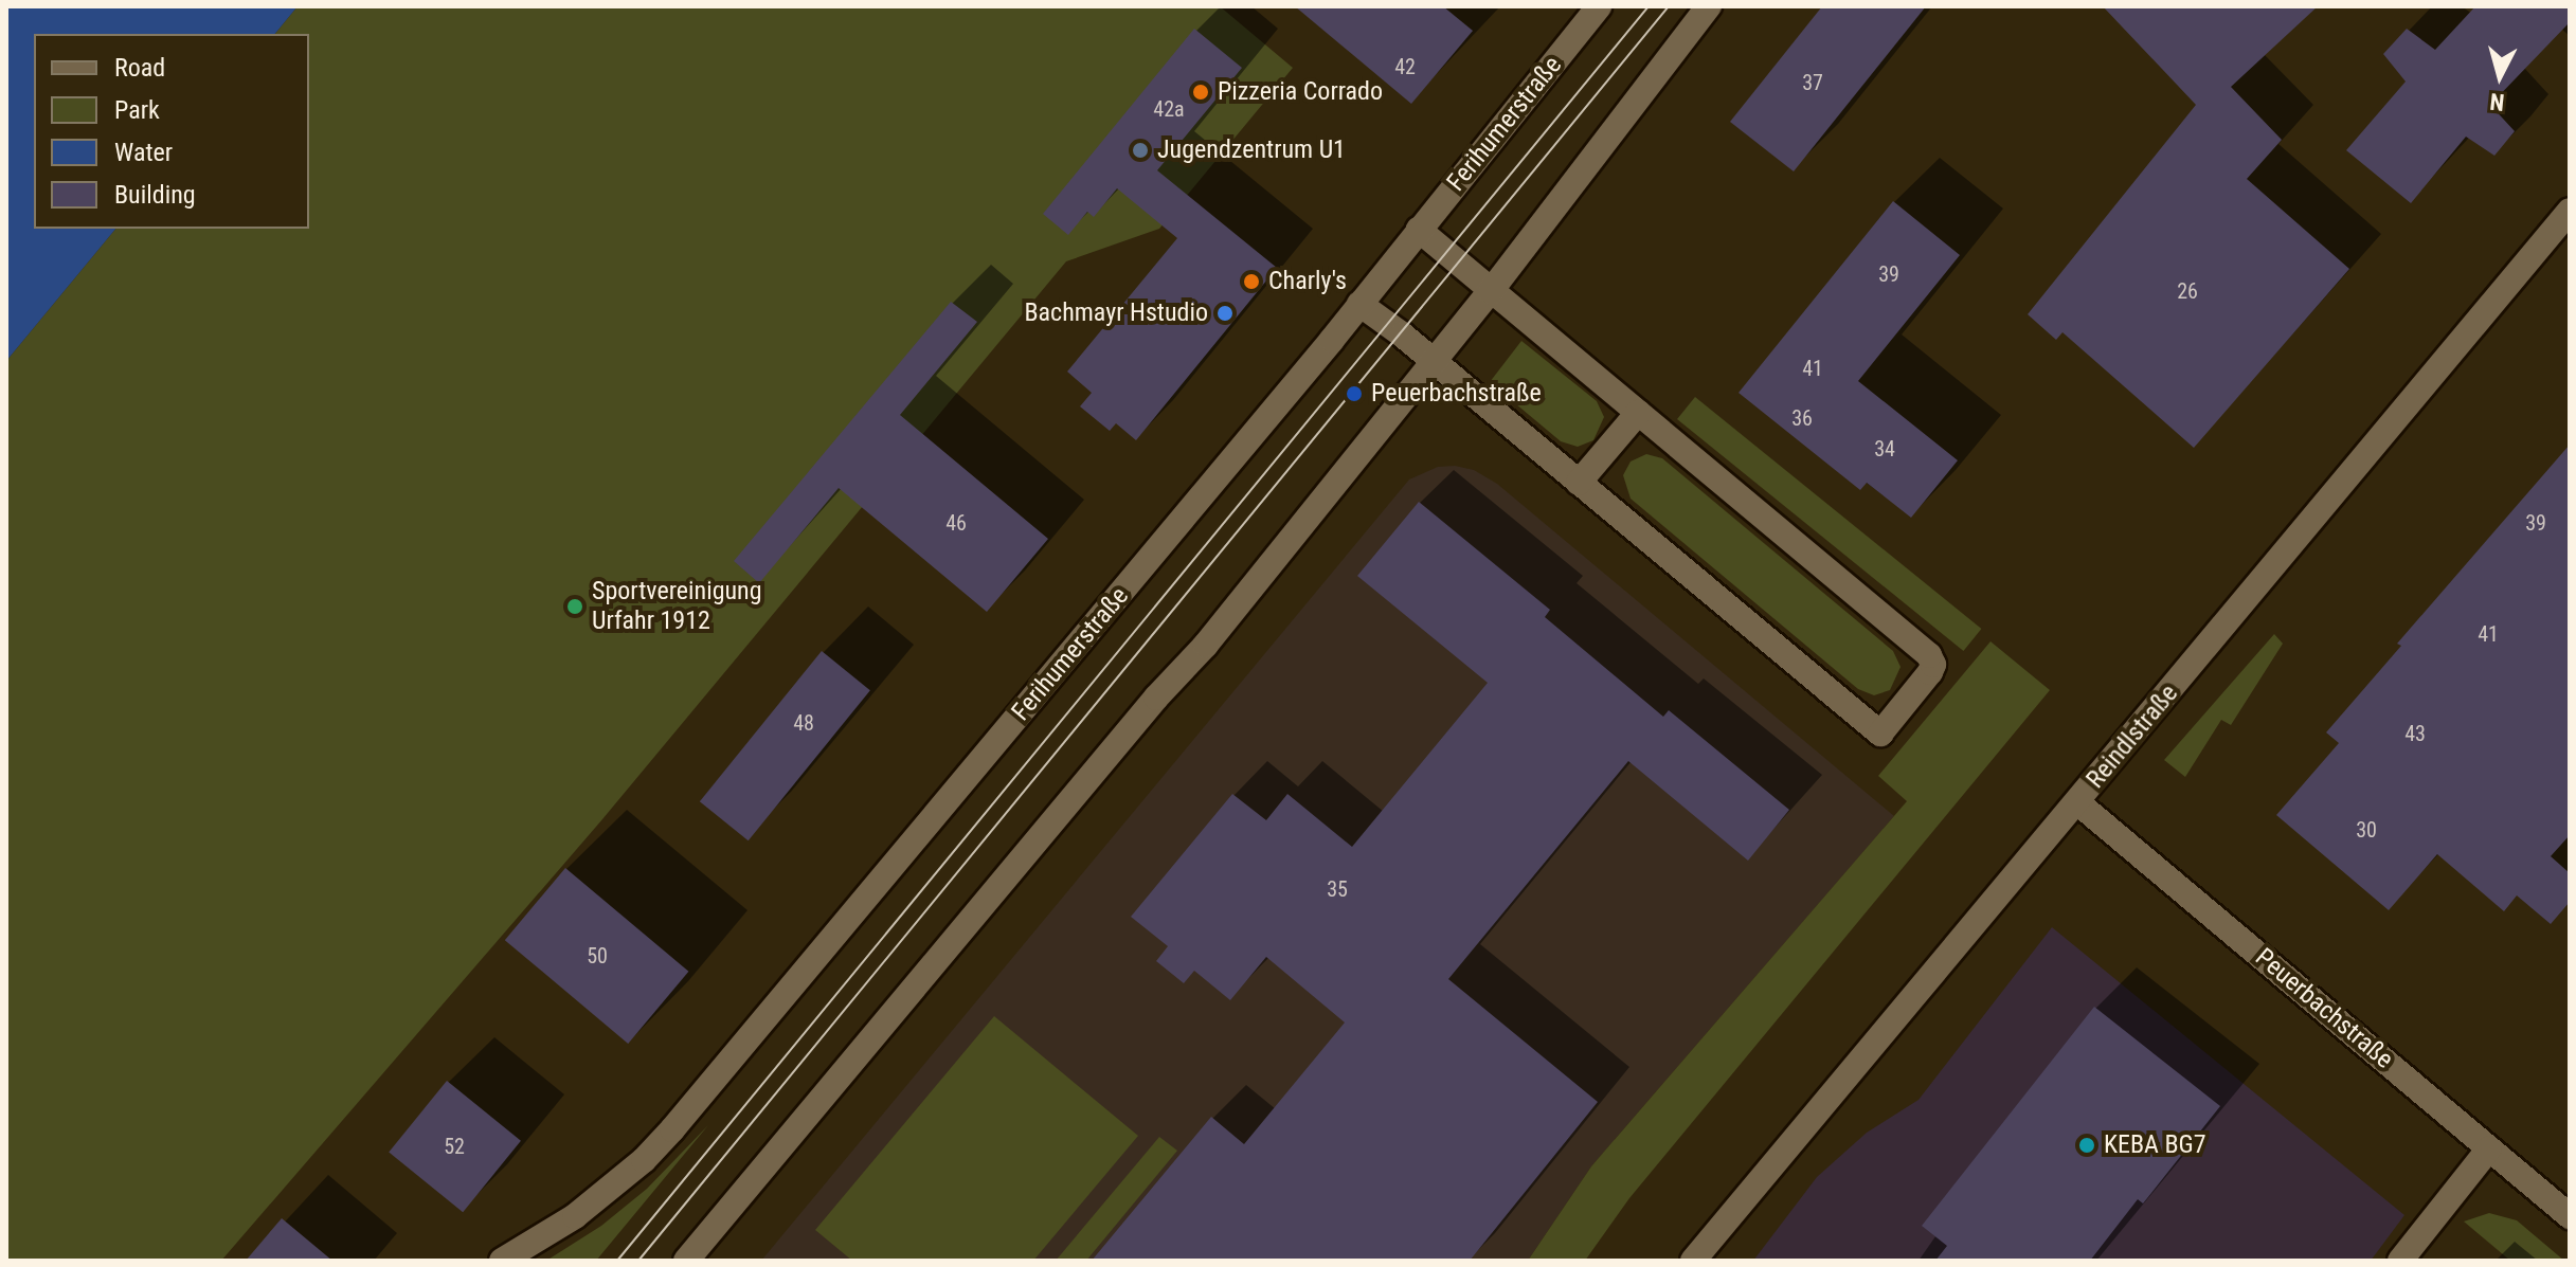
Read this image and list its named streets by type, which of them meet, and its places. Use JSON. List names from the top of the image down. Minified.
{"streets":{"street":["Ferihumerstraße","Reindlstraße","Peuerbachstraße"]},"crossings":[["Reindlstraße","Peuerbachstraße"]],"places":["Pizzeria Corrado","Jugendzentrum U1","Charly's","Bachmayr Hstudio","Peuerbachstraße","Sportvereinigung Urfahr 1912","KEBA BG7"],"house_numbers":["42","37","42a","39","26","41","36","34","46","39","41","48","43","30","35","50","52"],"legend":["Road","Park","Water","Building"],"north":"bottom"}
